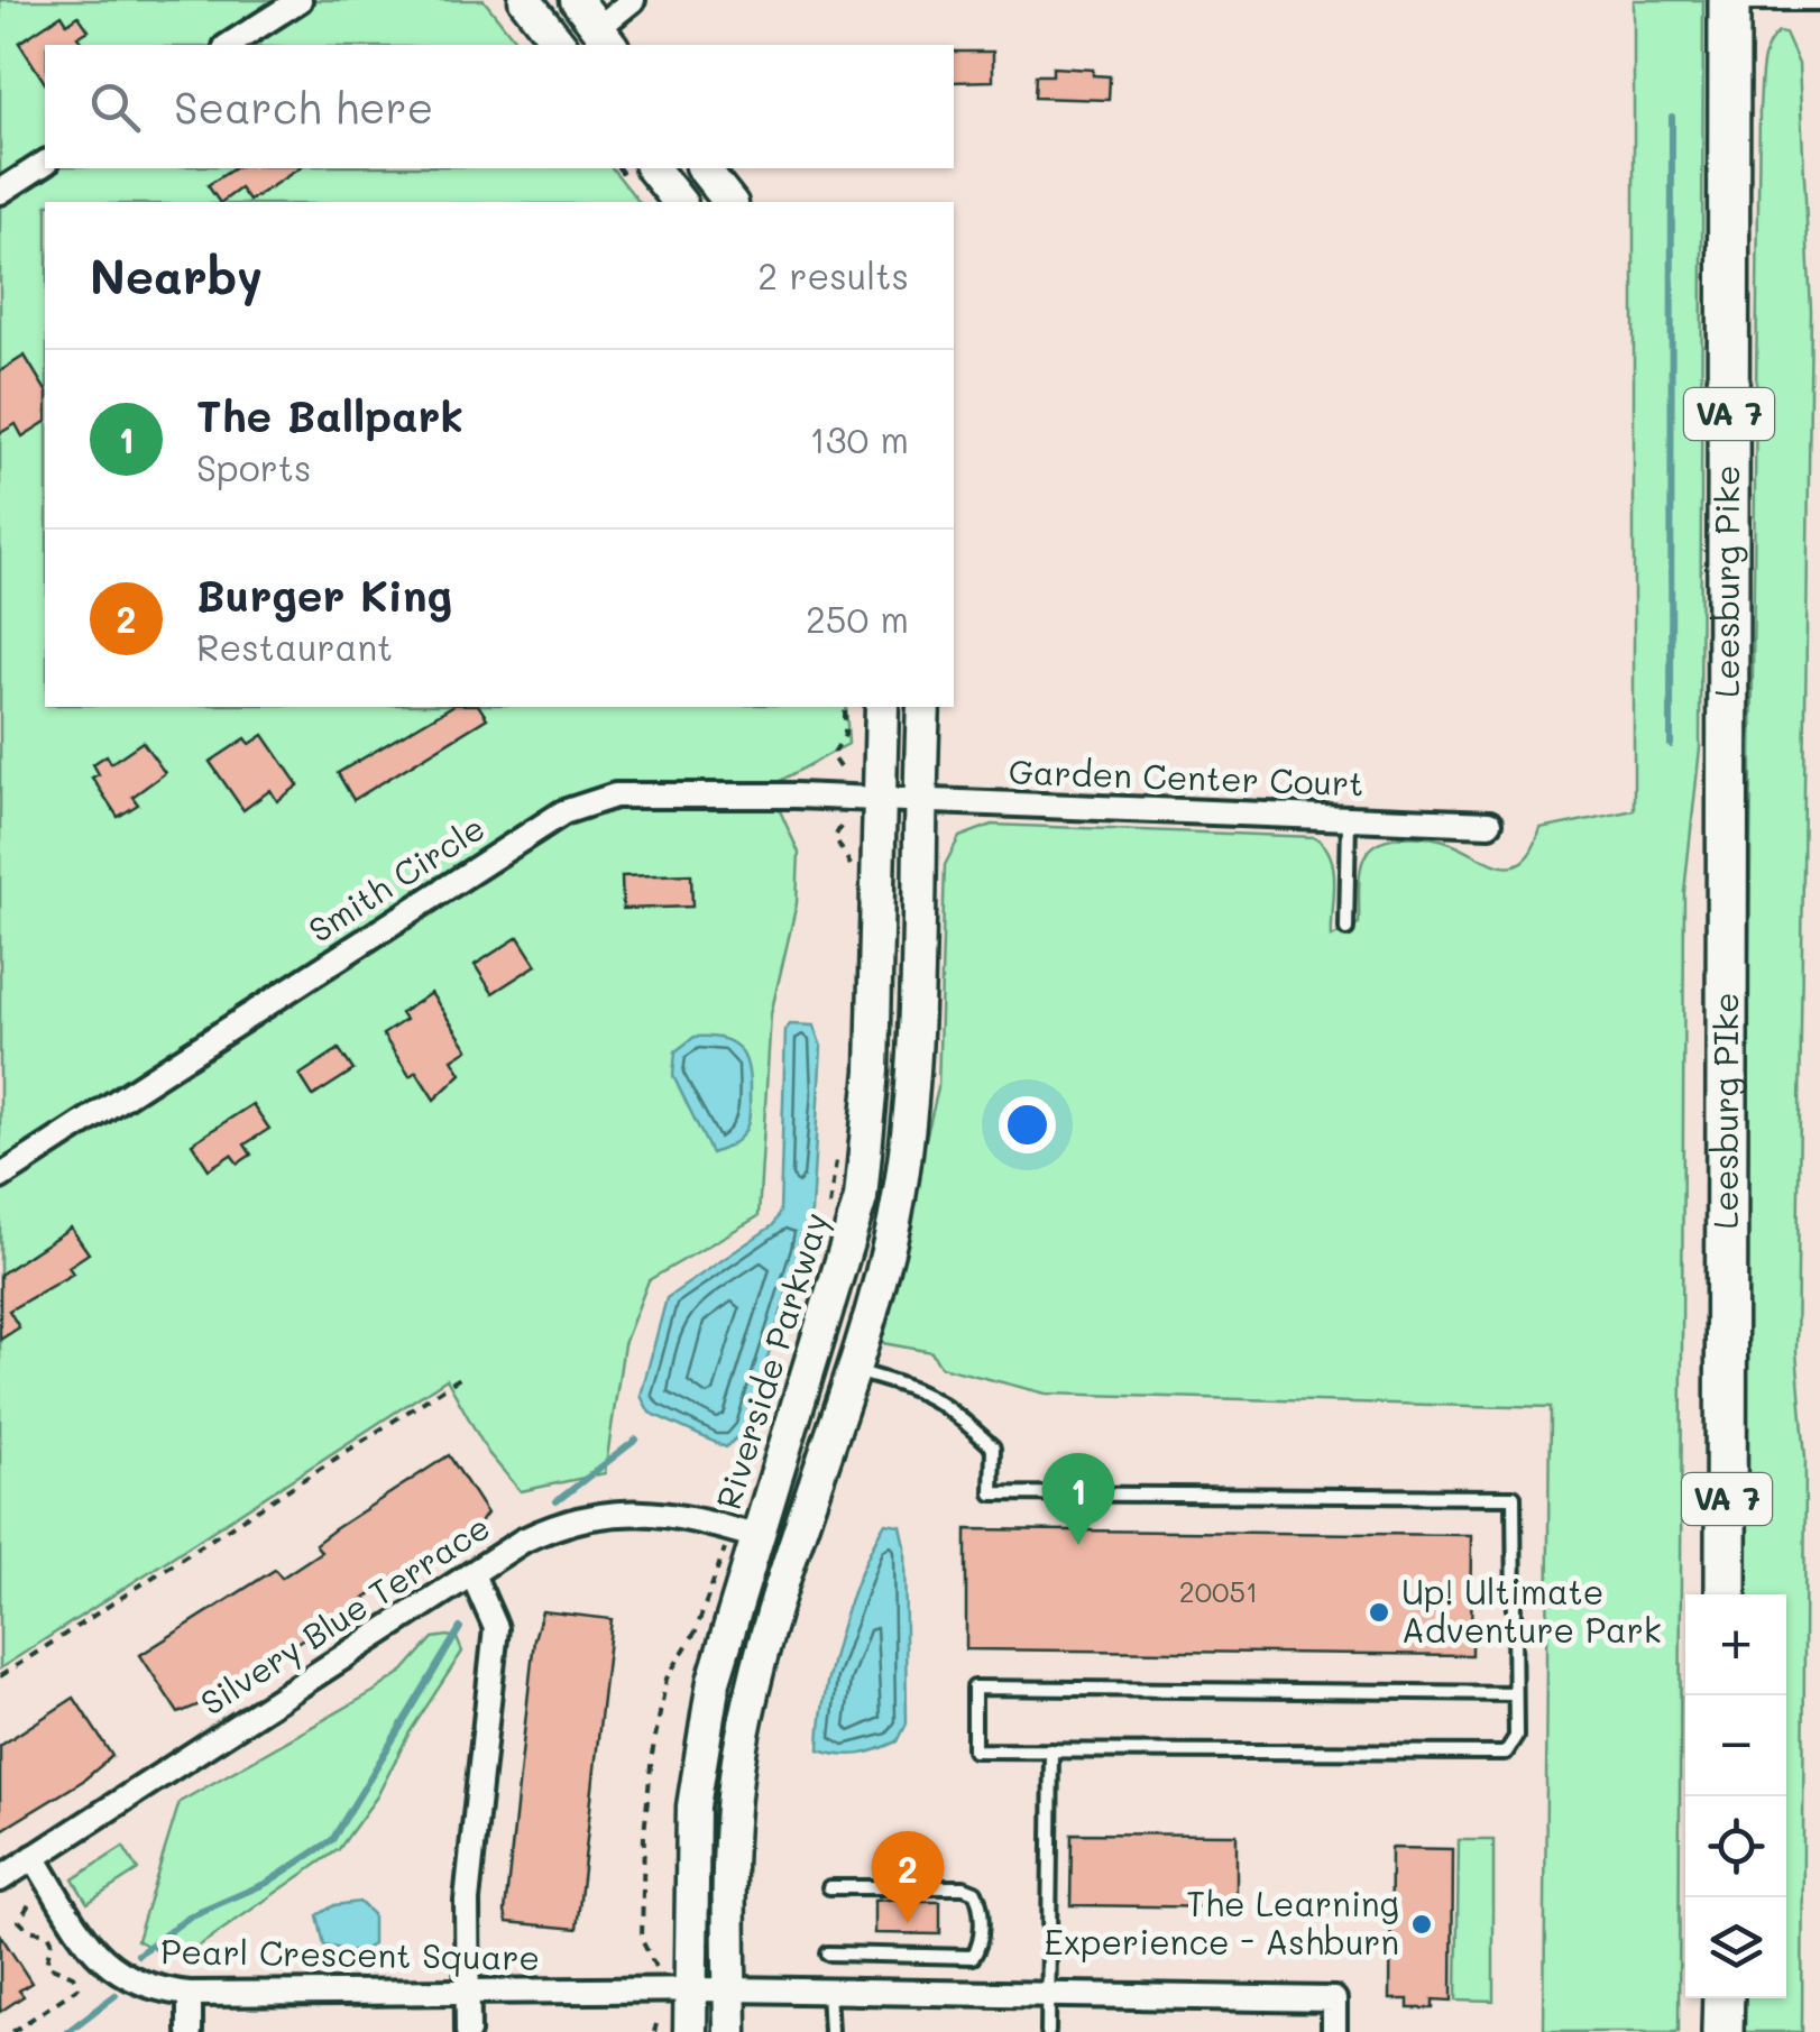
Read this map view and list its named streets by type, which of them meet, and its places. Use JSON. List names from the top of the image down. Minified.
{"streets":{"highway":["VA 7","Leesburg Pike","Leesburg PIke"],"main road":["Riverside Parkway"],"street":["Garden Center Court","Smith Circle","Silvery Blue Terrace","Pearl Crescent Square"]},"crossings":[["Leesburg Pike","Leesburg PIke"],["Garden Center Court","Smith Circle"],["Garden Center Court","Riverside Parkway"],["Smith Circle","Riverside Parkway"],["Riverside Parkway","Silvery Blue Terrace"],["Riverside Parkway","Pearl Crescent Square"],["Silvery Blue Terrace","Pearl Crescent Square"]],"places":["Up! Ultimate Adventure Park","The Learning Experience - Ashburn"],"house_numbers":["20051"],"page":{"search":"Search here","heading":["Nearby","2 results"],"list":[{"mark":"1","name":"The Ballpark","note":"Sports","value":"130 m"},{"mark":"2","name":"Burger King","note":"Restaurant","value":"250 m"}],"pins":["1","2"],"map_buttons":["+","−"]}}
